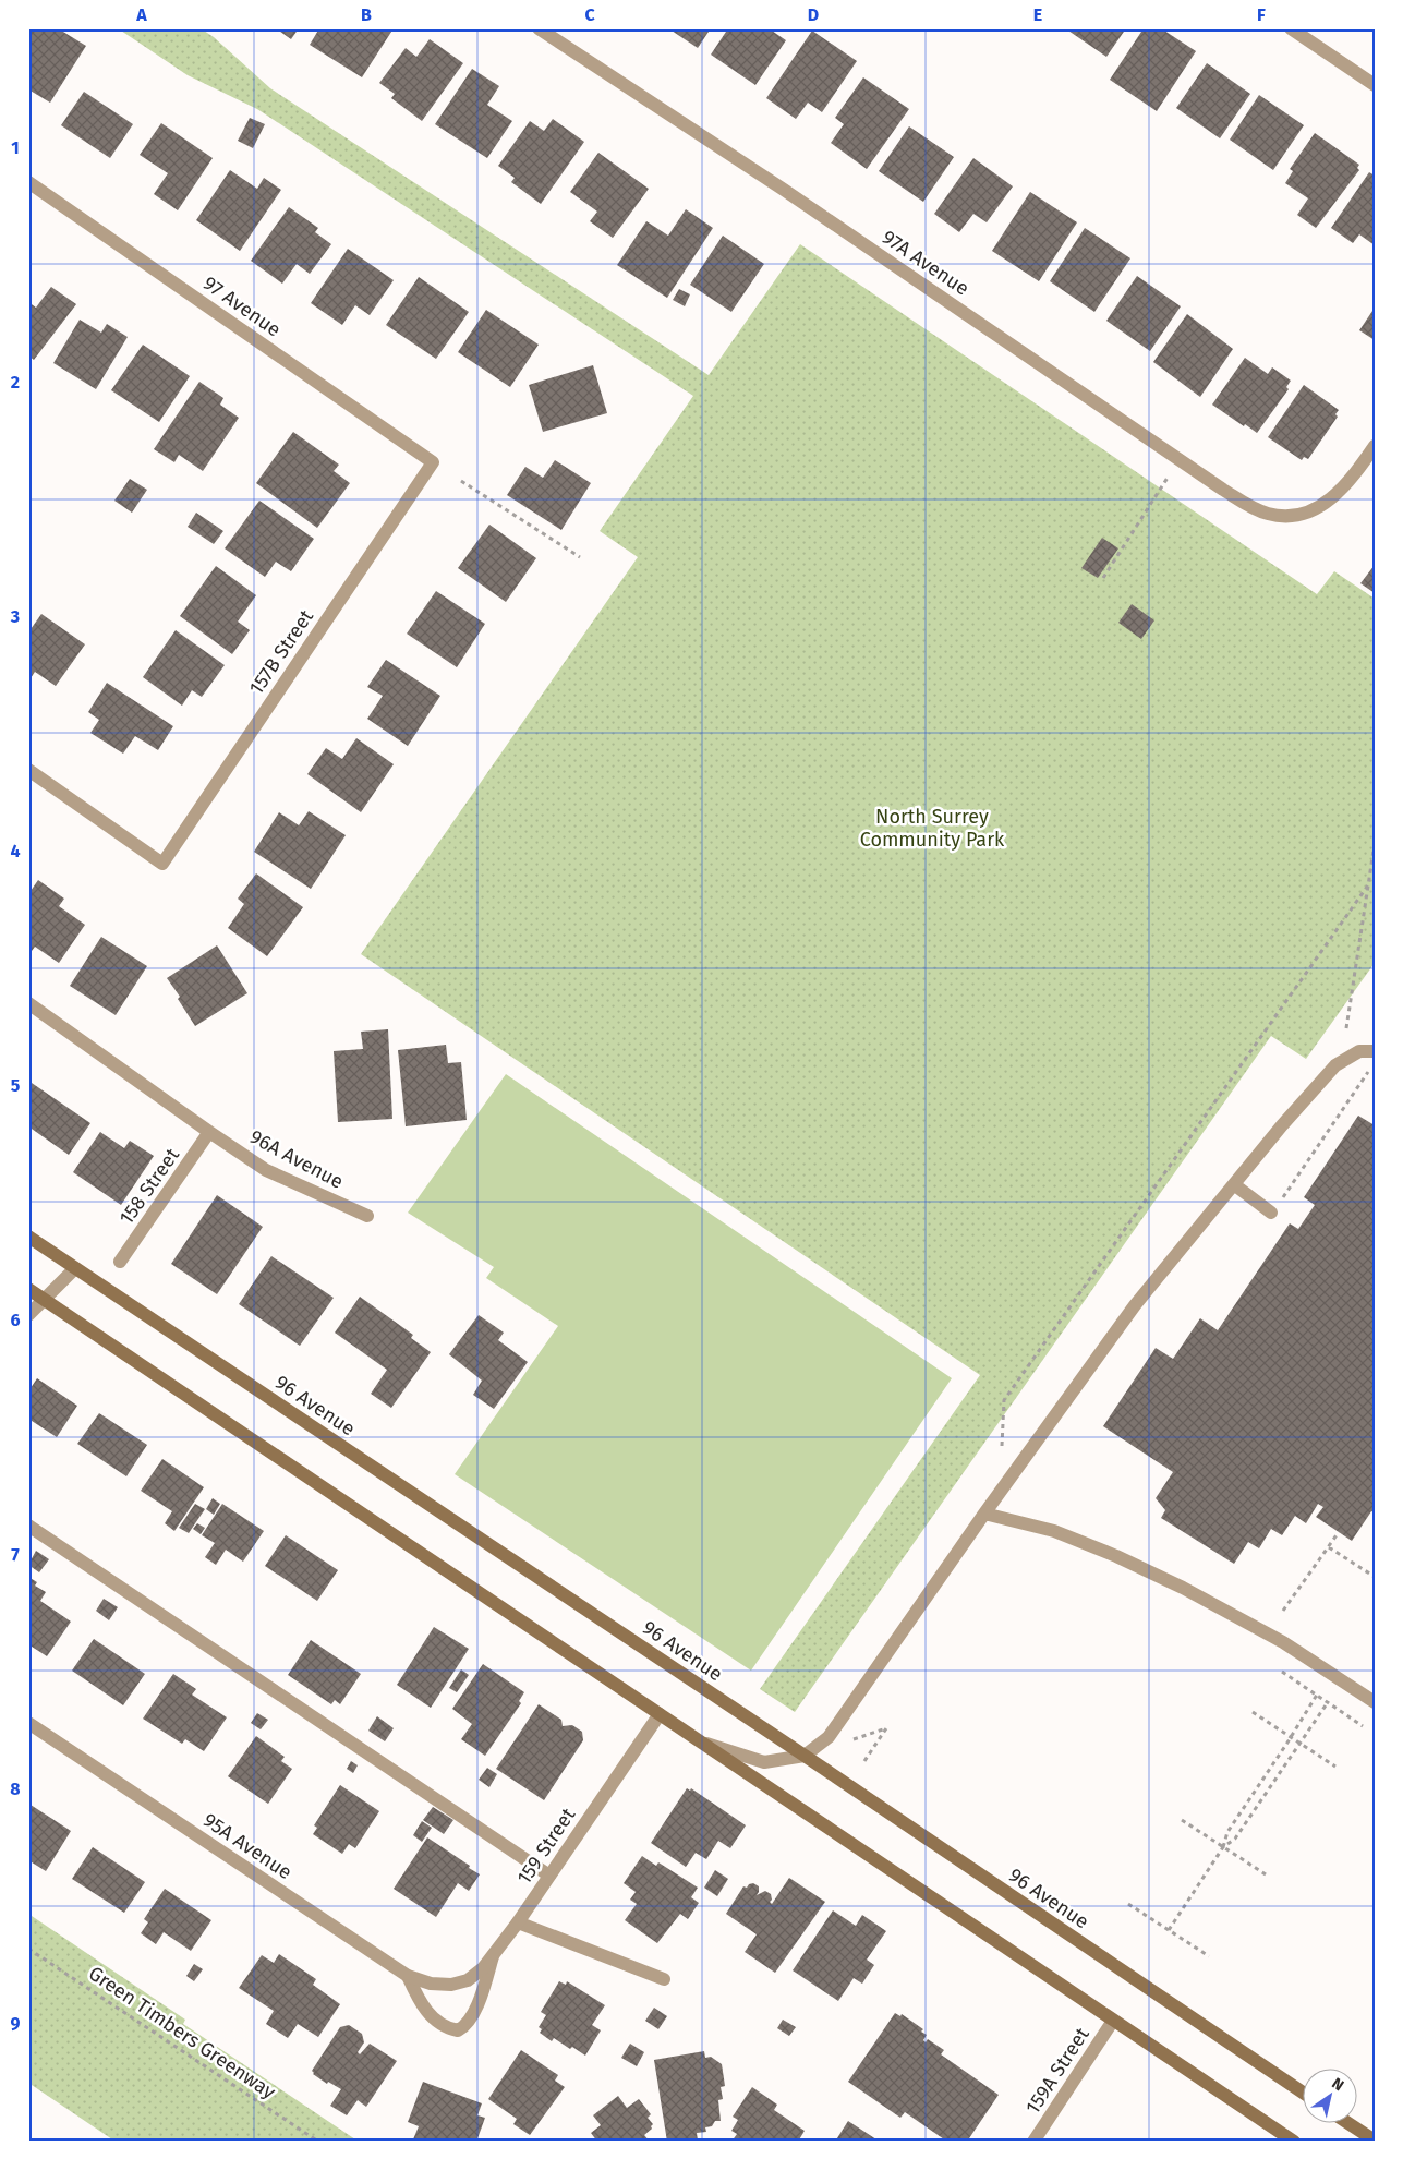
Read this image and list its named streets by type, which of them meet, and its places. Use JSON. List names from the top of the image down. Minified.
{"streets":{"main road":["96 Avenue"],"street":["97A Avenue","97 Avenue","157B Street","96A Avenue","158 Street","95A Avenue","159 Street","159A Street"],"path":["Green Timbers Greenway"]},"crossings":[["97 Avenue","157B Street"],["96A Avenue","158 Street"],["95A Avenue","159 Street"]],"parks":["North Surrey Community Park"],"north":"top right","grid":{"columns":["A","B","C","D","E","F"],"rows":["1","2","3","4","5","6","7","8","9"]}}
